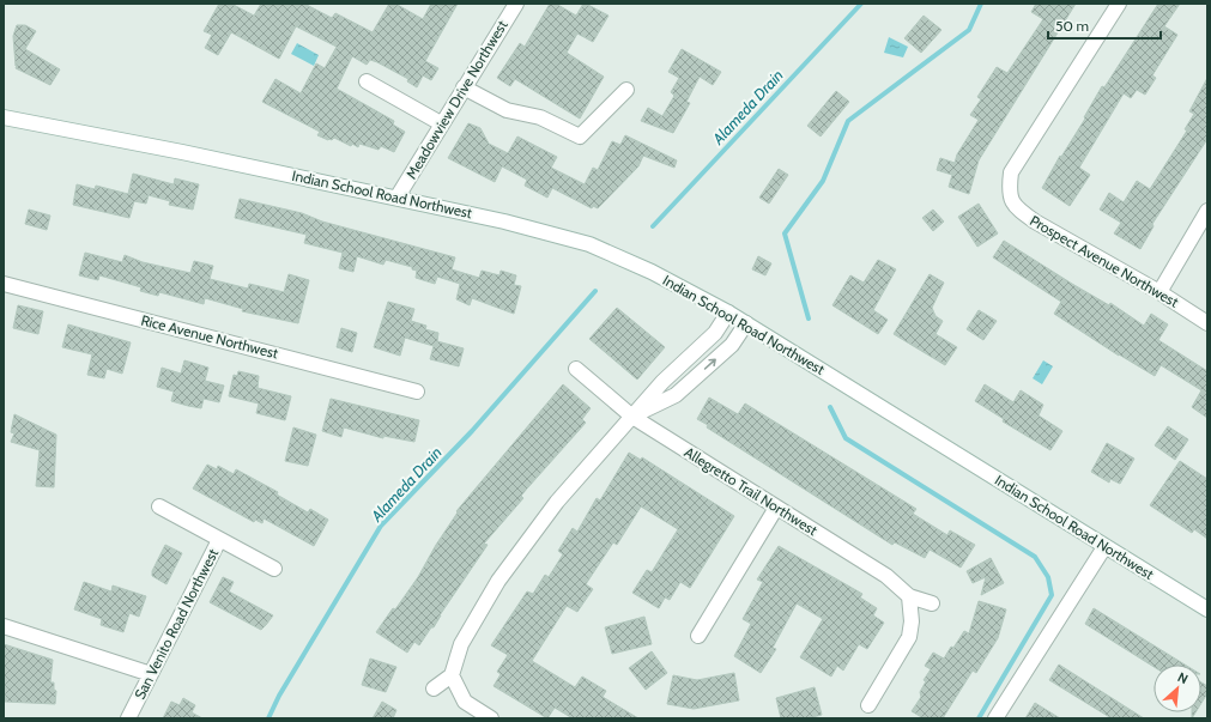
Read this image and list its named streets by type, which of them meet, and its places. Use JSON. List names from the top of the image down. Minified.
{"streets":{"street":["Meadowview Drive Northwest","Indian School Road Northwest","Prospect Avenue Northwest","Rice Avenue Northwest","Allegretto Trail Northwest","San Venito Road Northwest"]},"crossings":[["Meadowview Drive Northwest","Indian School Road Northwest"]],"water":["Alameda Drain"],"scale_bar":"50 m","north":"top right"}
